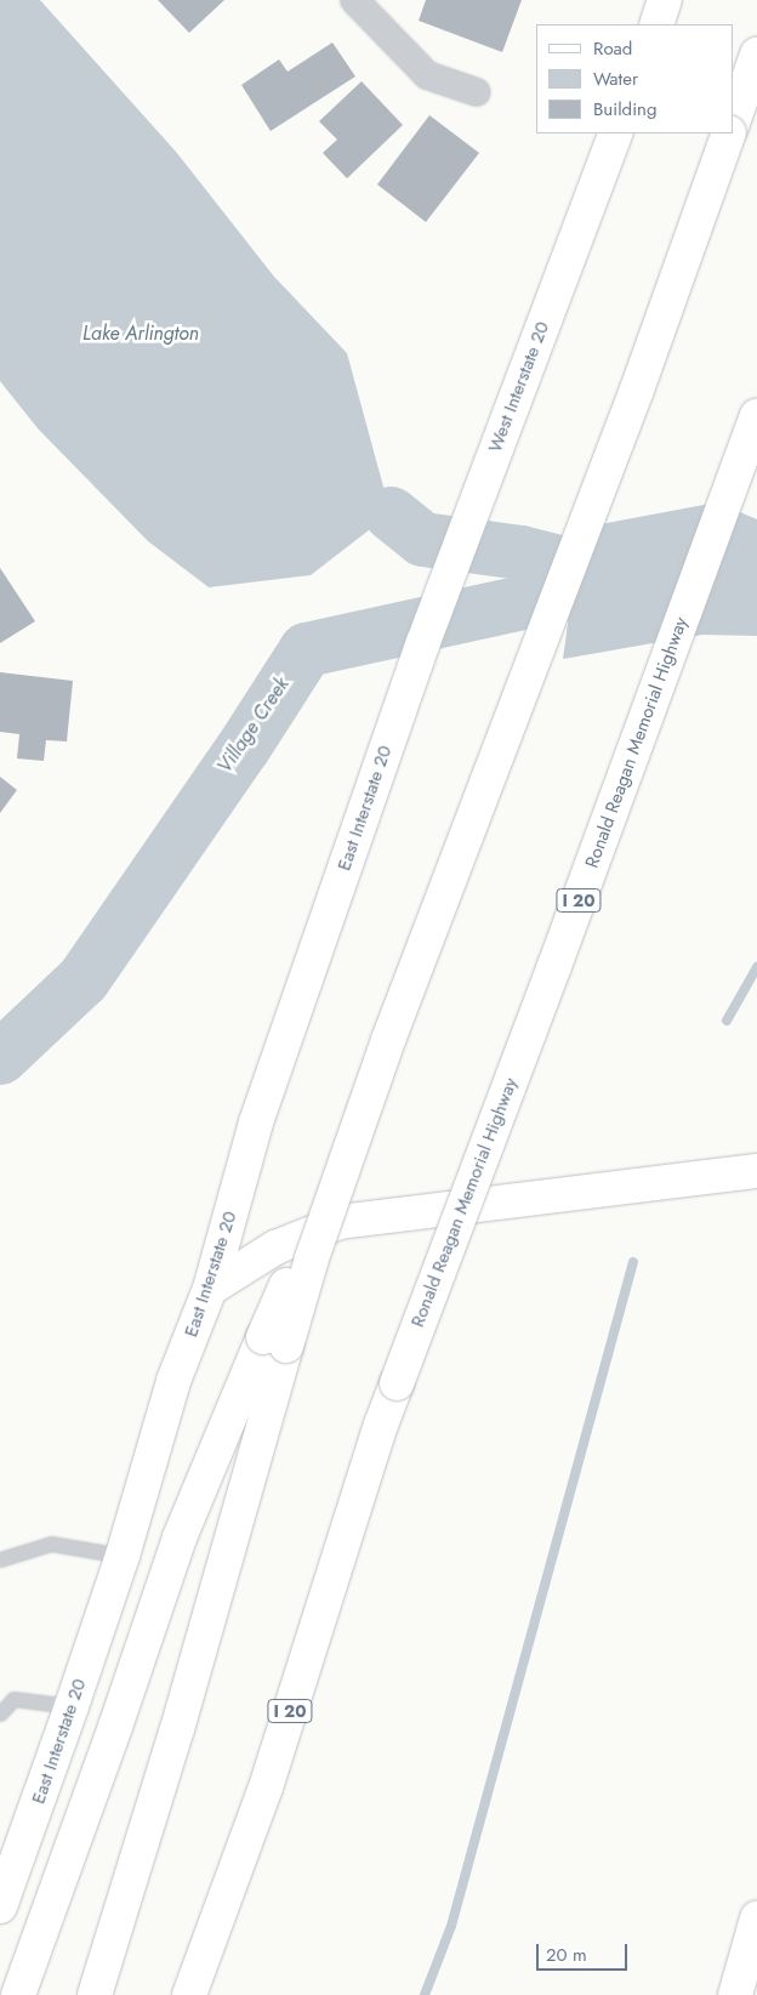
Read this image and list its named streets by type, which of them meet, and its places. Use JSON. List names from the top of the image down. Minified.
{"streets":{"main road":["West Interstate 20","Ronald Reagan Memorial Highway","East Interstate 20","I 20"]},"crossings":[["West Interstate 20","East Interstate 20"]],"water":["Lake Arlington","Village Creek"],"legend":["Road","Water","Building"],"scale_bar":"20 m"}
